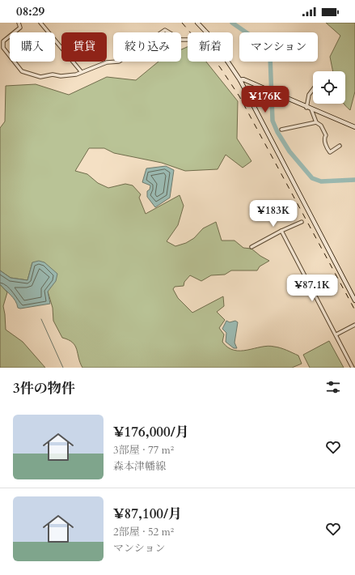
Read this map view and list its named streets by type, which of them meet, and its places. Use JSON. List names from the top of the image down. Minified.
{"page":{"status":"08:29","chip":["購入","賃貸","絞り込み","新着","マンション"],"price":["¥176K","¥183K","¥87.1K"],"heading":"3件の物件","list":[{"name":"¥176,000/月","note":"3部屋 · 77 m² · 森本津幡線"},{"name":"¥87,100/月","note":"2部屋 · 52 m² · マンション"}]}}
